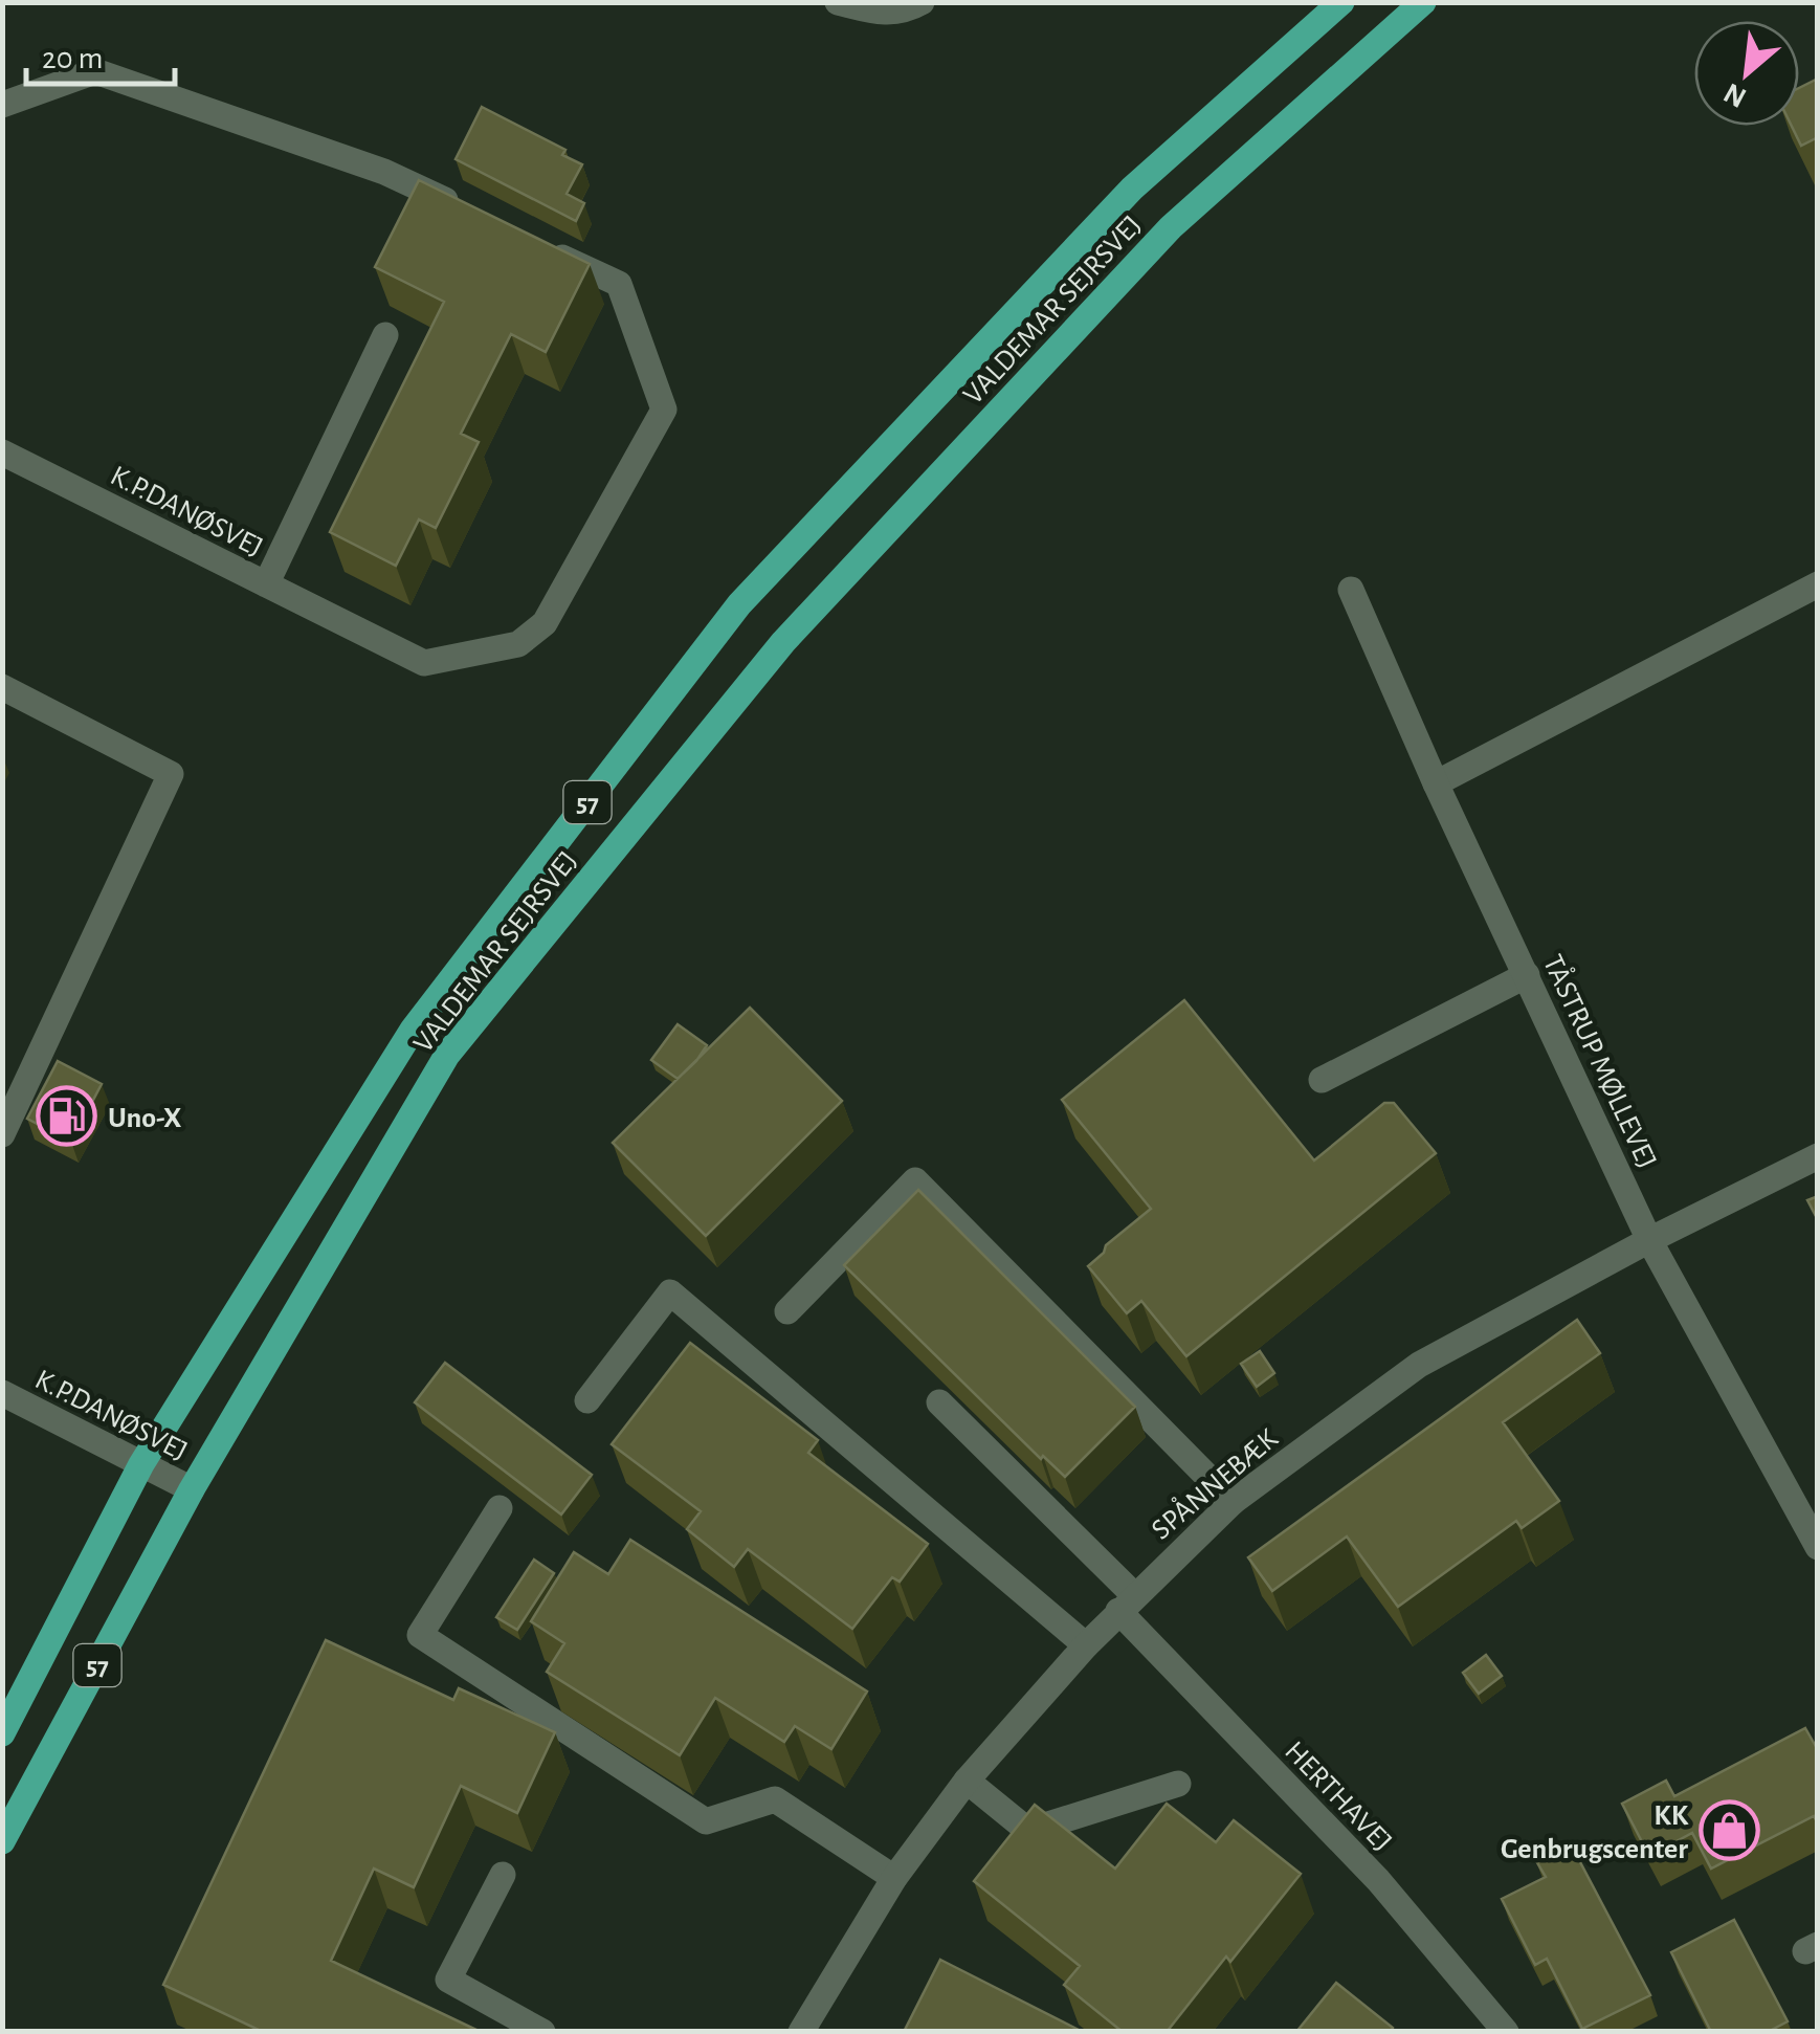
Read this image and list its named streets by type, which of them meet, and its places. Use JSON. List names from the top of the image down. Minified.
{"streets":{"main road":["VALDEMAR SEJRSVEJ","57"],"street":["K.P.DANØSVEJ","TÅSTRUP MØLLEVEJ","SPÅNNEBÆK","HERTHAVEJ"]},"crossings":[["VALDEMAR SEJRSVEJ","K.P.DANØSVEJ"],["TÅSTRUP MØLLEVEJ","SPÅNNEBÆK"],["SPÅNNEBÆK","HERTHAVEJ"]],"places":{"fuel station":["Uno-X"],"shop":["KK Genbrugscenter"]},"scale_bar":"20 m","north":"bottom left"}
